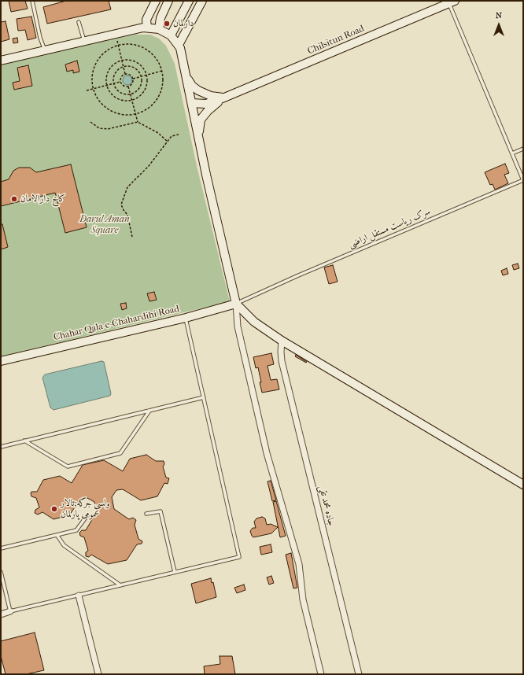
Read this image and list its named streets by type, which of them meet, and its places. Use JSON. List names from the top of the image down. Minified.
{"streets":{"main road":["Chilsitun Road","Chahar Qala-e-Chahardihi Road"],"street":["جاده محمد تقی"],"lane":["سرک ریاست مستقل اراضی"]},"crossings":[["Chilsitun Road","سرک ریاست مستقل اراضی"],["سرک ریاست مستقل اراضی","Chahar Qala-e-Chahardihi Road"]],"parks":["Darul Aman Square"],"places":["دارلمان","کاخ دارالامان","ولسي جرګه;تالار عمومی پارلمان"],"north":"top"}
